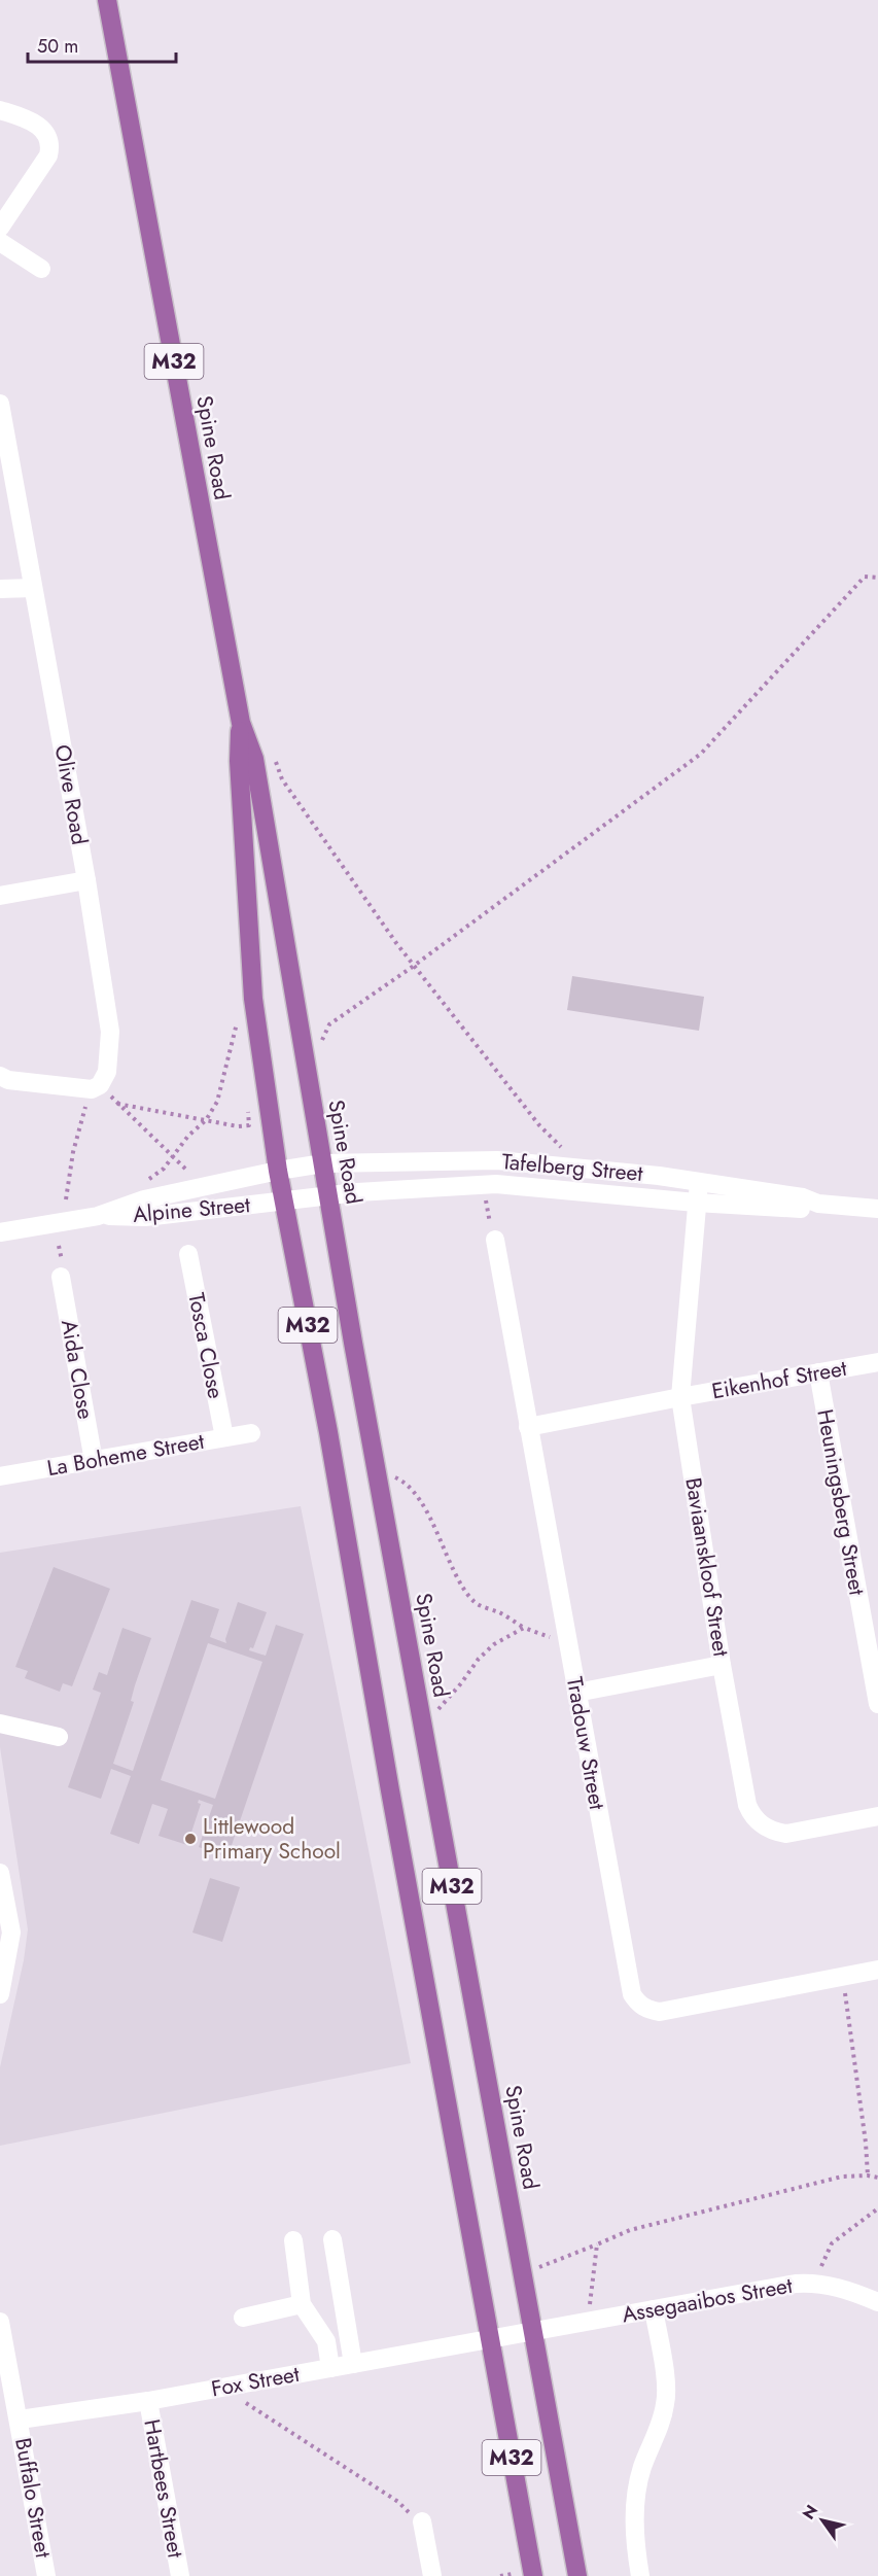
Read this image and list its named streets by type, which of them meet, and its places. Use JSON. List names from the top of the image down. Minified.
{"streets":{"main road":["M32","Spine Road"],"street":["Olive Road","Tafelberg Street","Alpine Street","Tosca Close","Aida Close","Eikenhof Street","La Boheme Street","Heuningsberg Street","Baviaanskloof Street","Tradouw Street","Assegaaibos Street","Fox Street","Hartbees Street","Buffalo Street"]},"crossings":[["Spine Road","Tafelberg Street"],["Spine Road","Alpine Street"],["Spine Road","Assegaaibos Street"],["Spine Road","Fox Street"],["Tafelberg Street","Alpine Street"],["Tafelberg Street","Baviaanskloof Street"],["Tosca Close","La Boheme Street"],["Aida Close","La Boheme Street"],["Eikenhof Street","Heuningsberg Street"],["Eikenhof Street","Baviaanskloof Street"],["Eikenhof Street","Tradouw Street"],["Assegaaibos Street","Fox Street"],["Fox Street","Hartbees Street"],["Fox Street","Buffalo Street"]],"places":["Littlewood Primary School"],"scale_bar":"50 m","north":"top left"}
